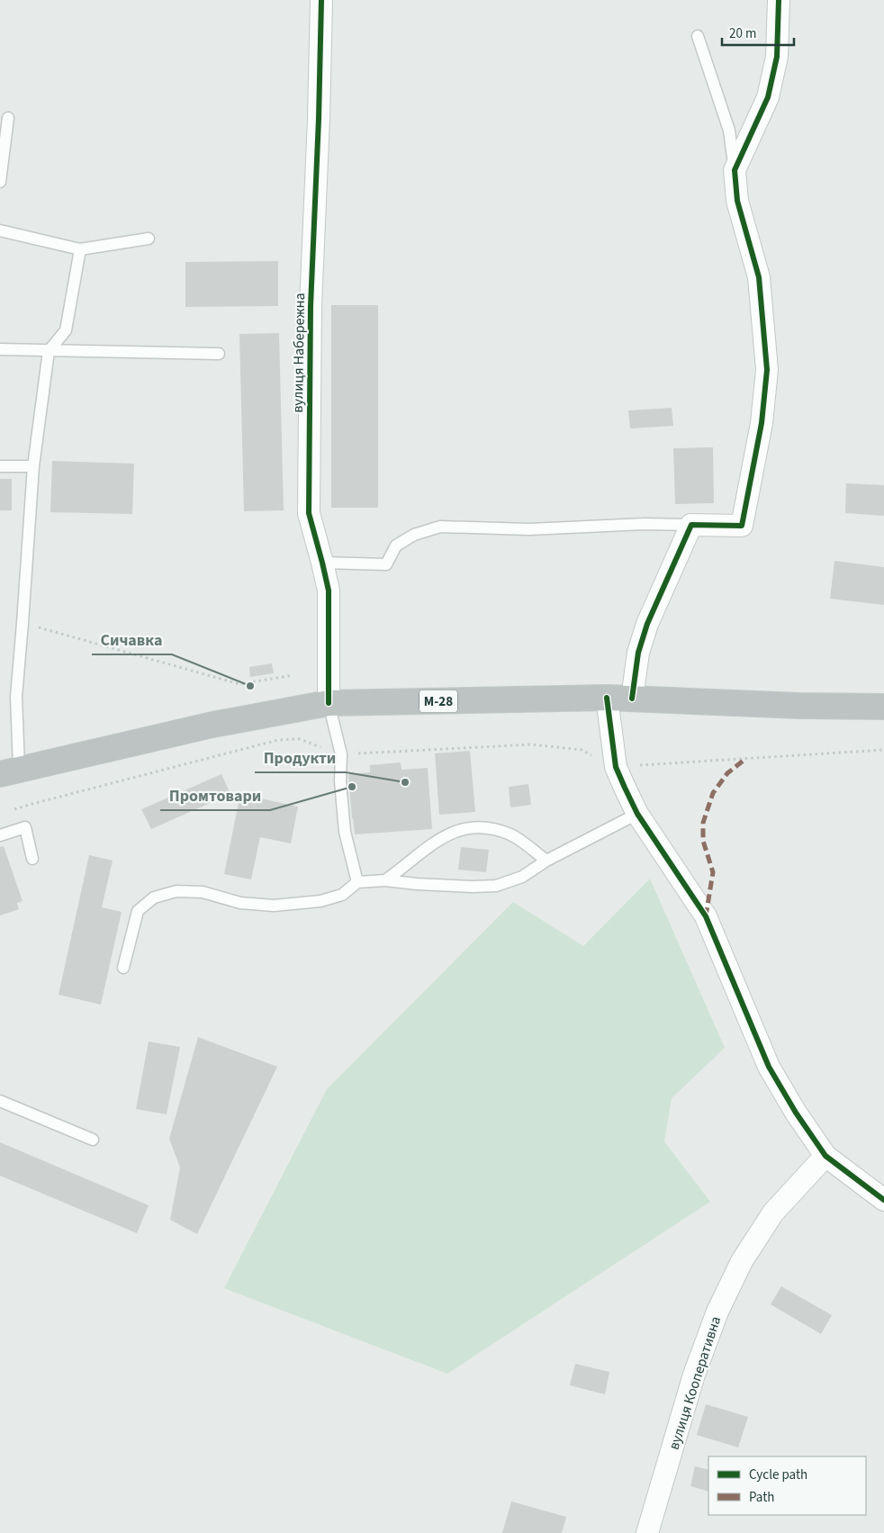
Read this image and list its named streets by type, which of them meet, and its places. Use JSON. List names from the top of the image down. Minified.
{"streets":{"highway":["М-28"],"street":["вулиця Набережна","вулиця Кооперативна"]},"crossings":[["вулиця Набережна","М-28"]],"places":["Сичавка","Продукти","Промтовари"],"legend":["Cycle path","Path"],"scale_bar":"20 m"}
